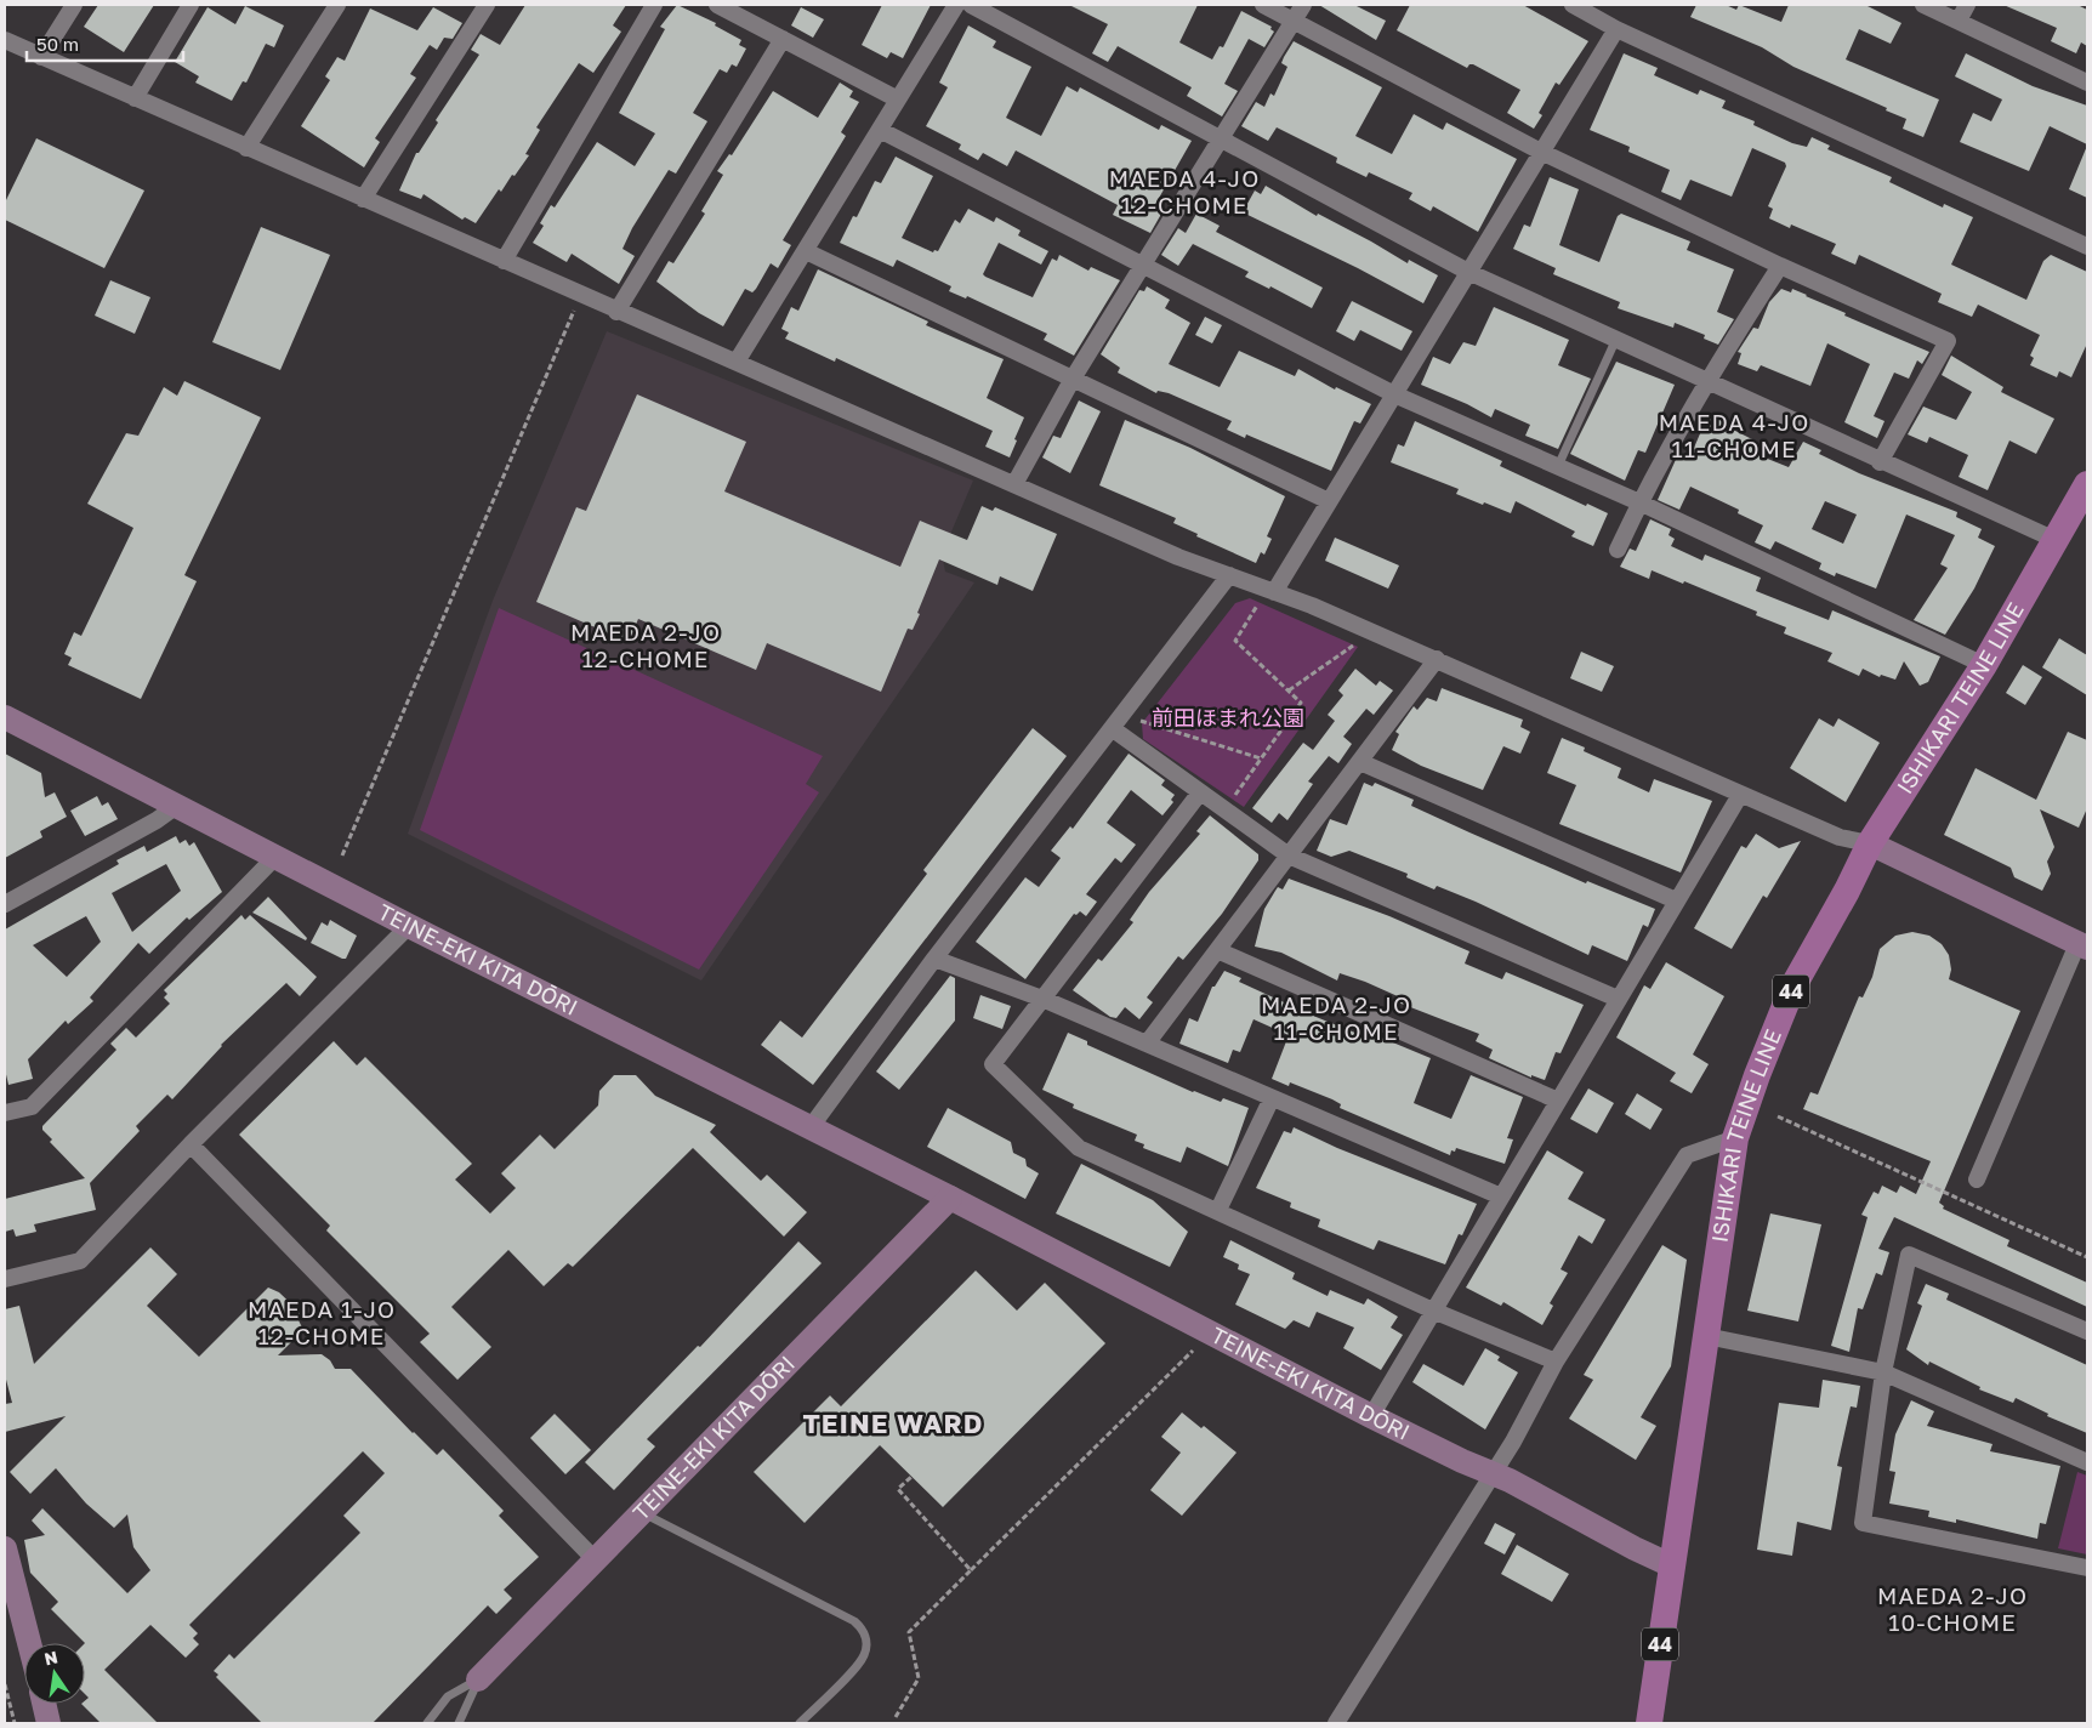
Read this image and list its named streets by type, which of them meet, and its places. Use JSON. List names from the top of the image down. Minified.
{"streets":{"main road":["ISHIKARI TEINE LINE","44"],"street":["TEINE-EKI KITA DŌRI"]},"crossings":[["ISHIKARI TEINE LINE","TEINE-EKI KITA DŌRI"]],"districts":["MAEDA 4-JO 12-CHOME","MAEDA 4-JO 11-CHOME","MAEDA 2-JO 12-CHOME","MAEDA 2-JO 11-CHOME","MAEDA 1-JO 12-CHOME","TEINE WARD","MAEDA 2-JO 10-CHOME"],"parks":["前田ほまれ公園"],"scale_bar":"50 m","north":"top"}
